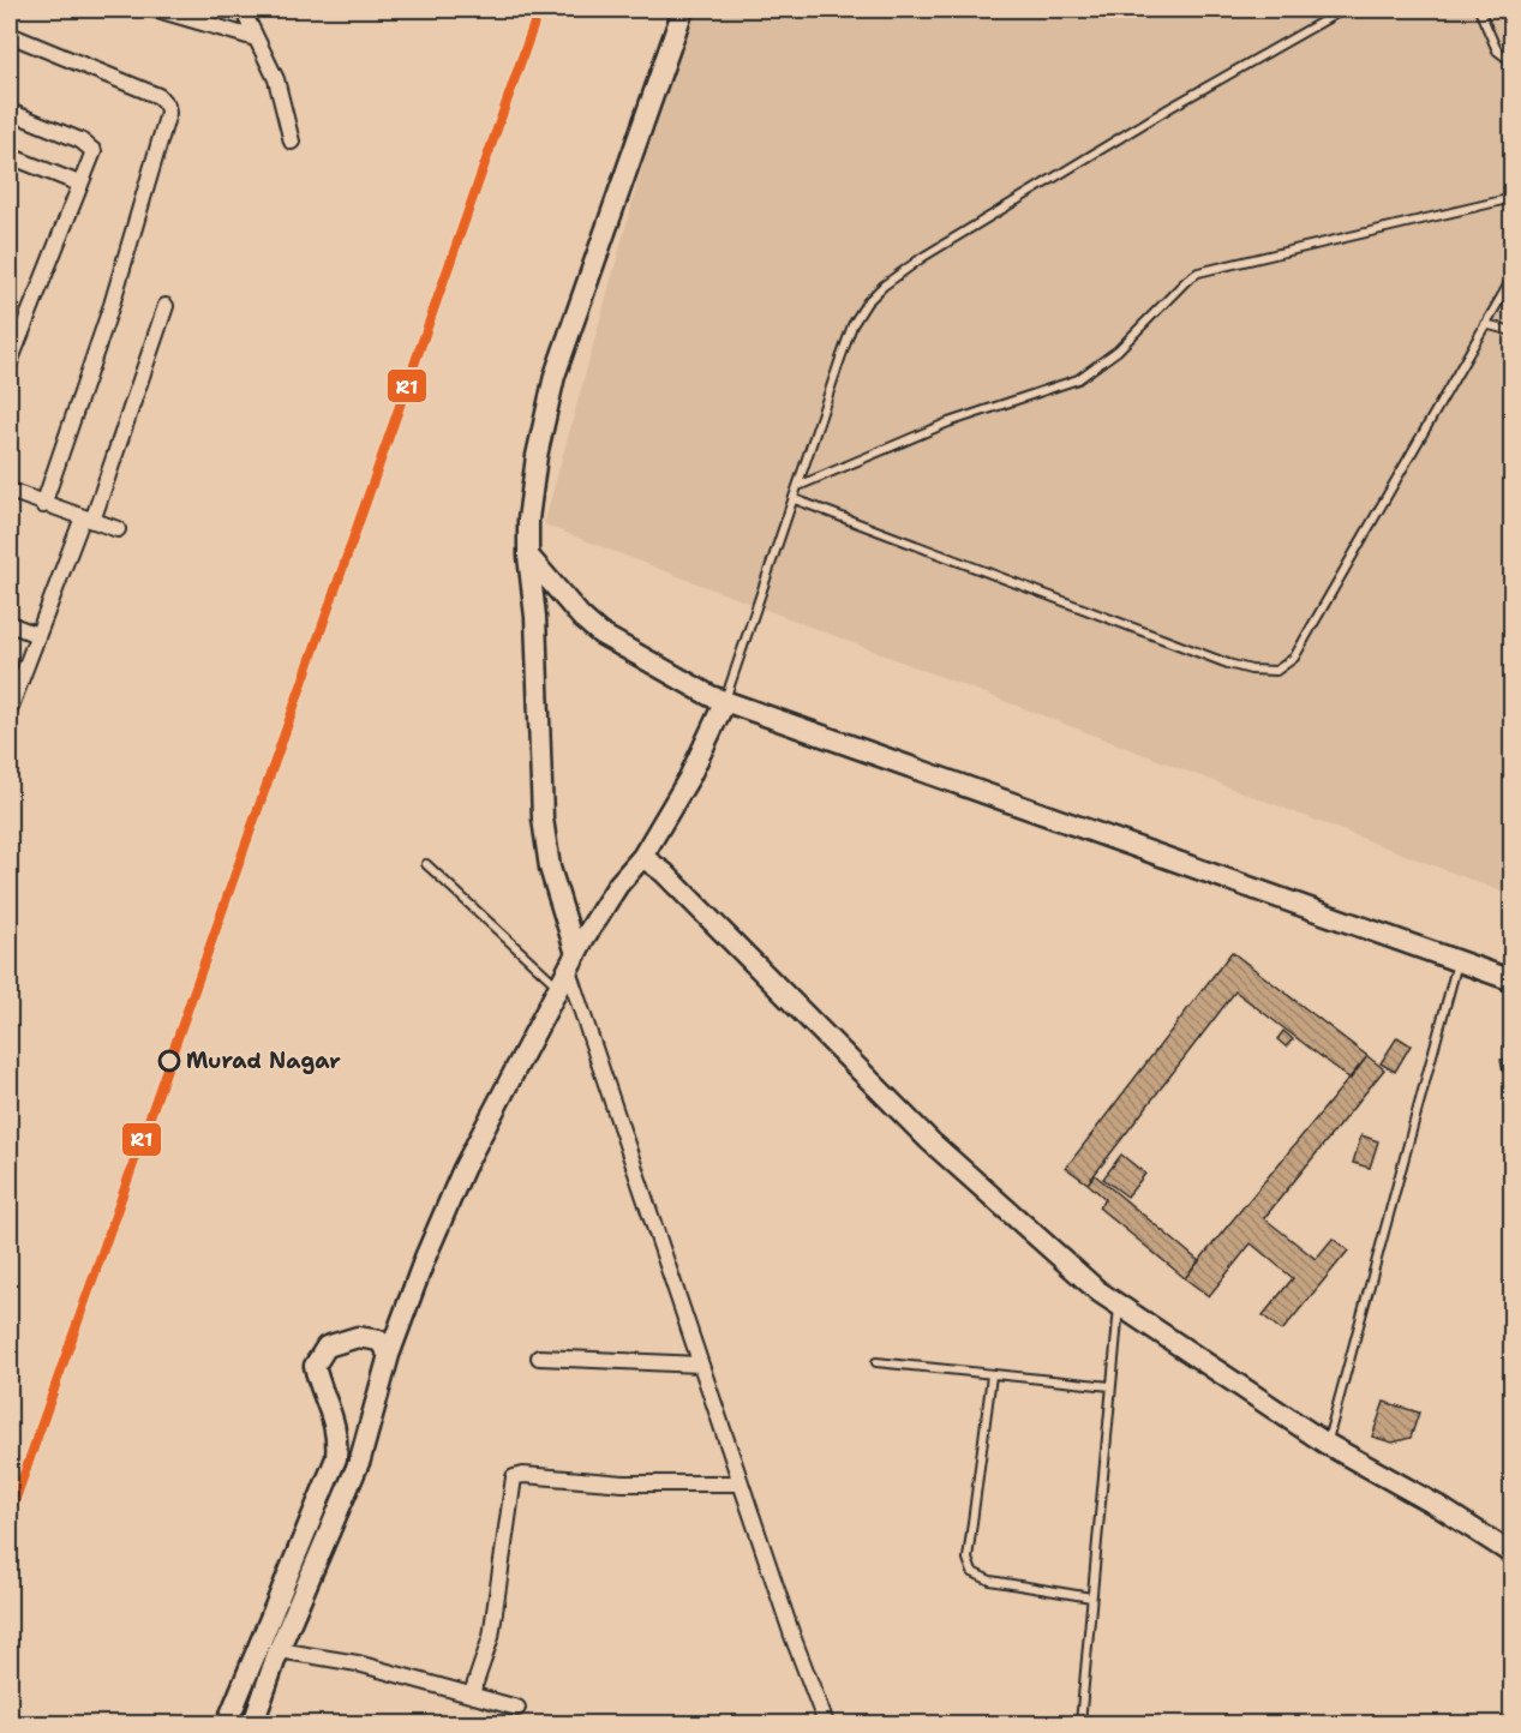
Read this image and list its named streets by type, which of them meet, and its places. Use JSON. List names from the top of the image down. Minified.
{"places":["Murad Nagar"],"lines":["transit line R1"]}
